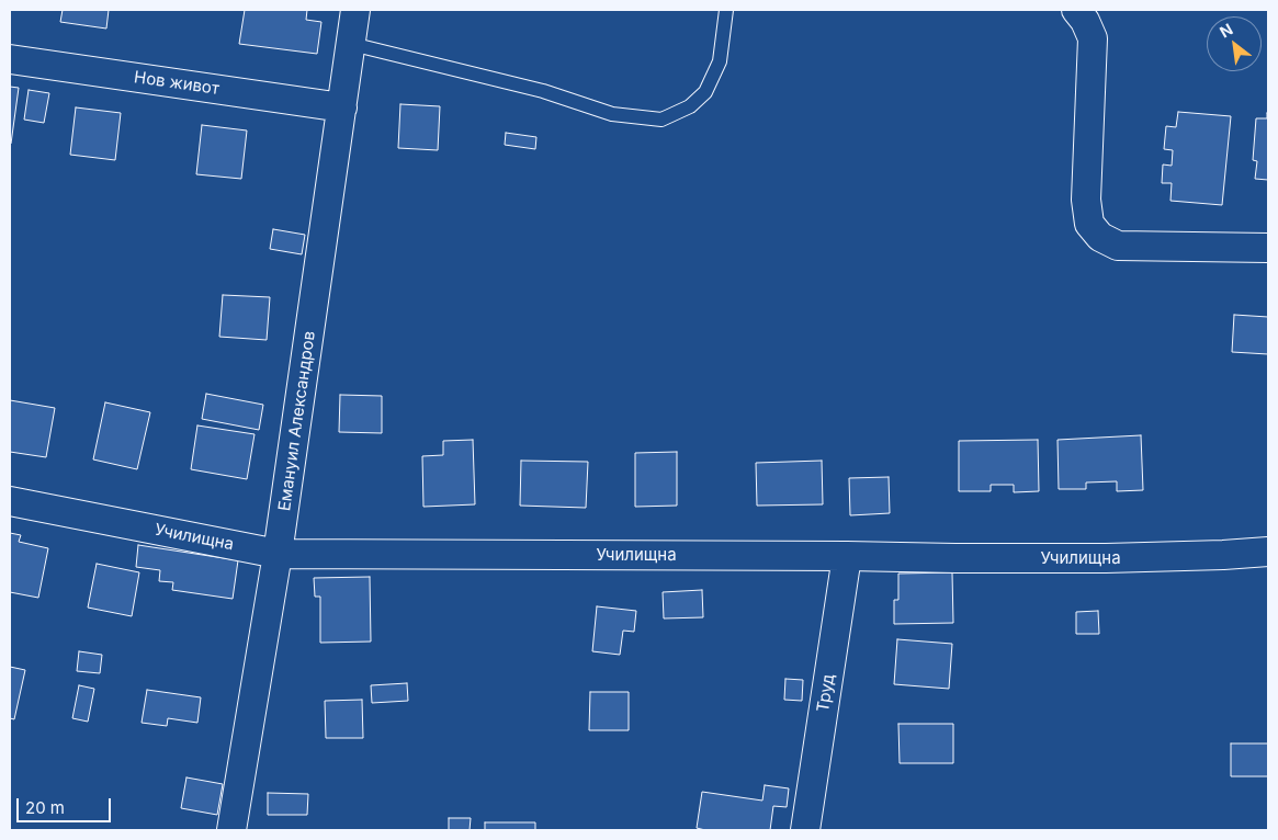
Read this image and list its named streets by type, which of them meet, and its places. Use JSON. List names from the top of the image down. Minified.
{"streets":{"street":["Нов живот","Емануил Александров","Училищна","Труд"]},"crossings":[["Нов живот","Емануил Александров"],["Емануил Александров","Училищна"],["Училищна","Труд"]],"scale_bar":"20 m","north":"top left"}
